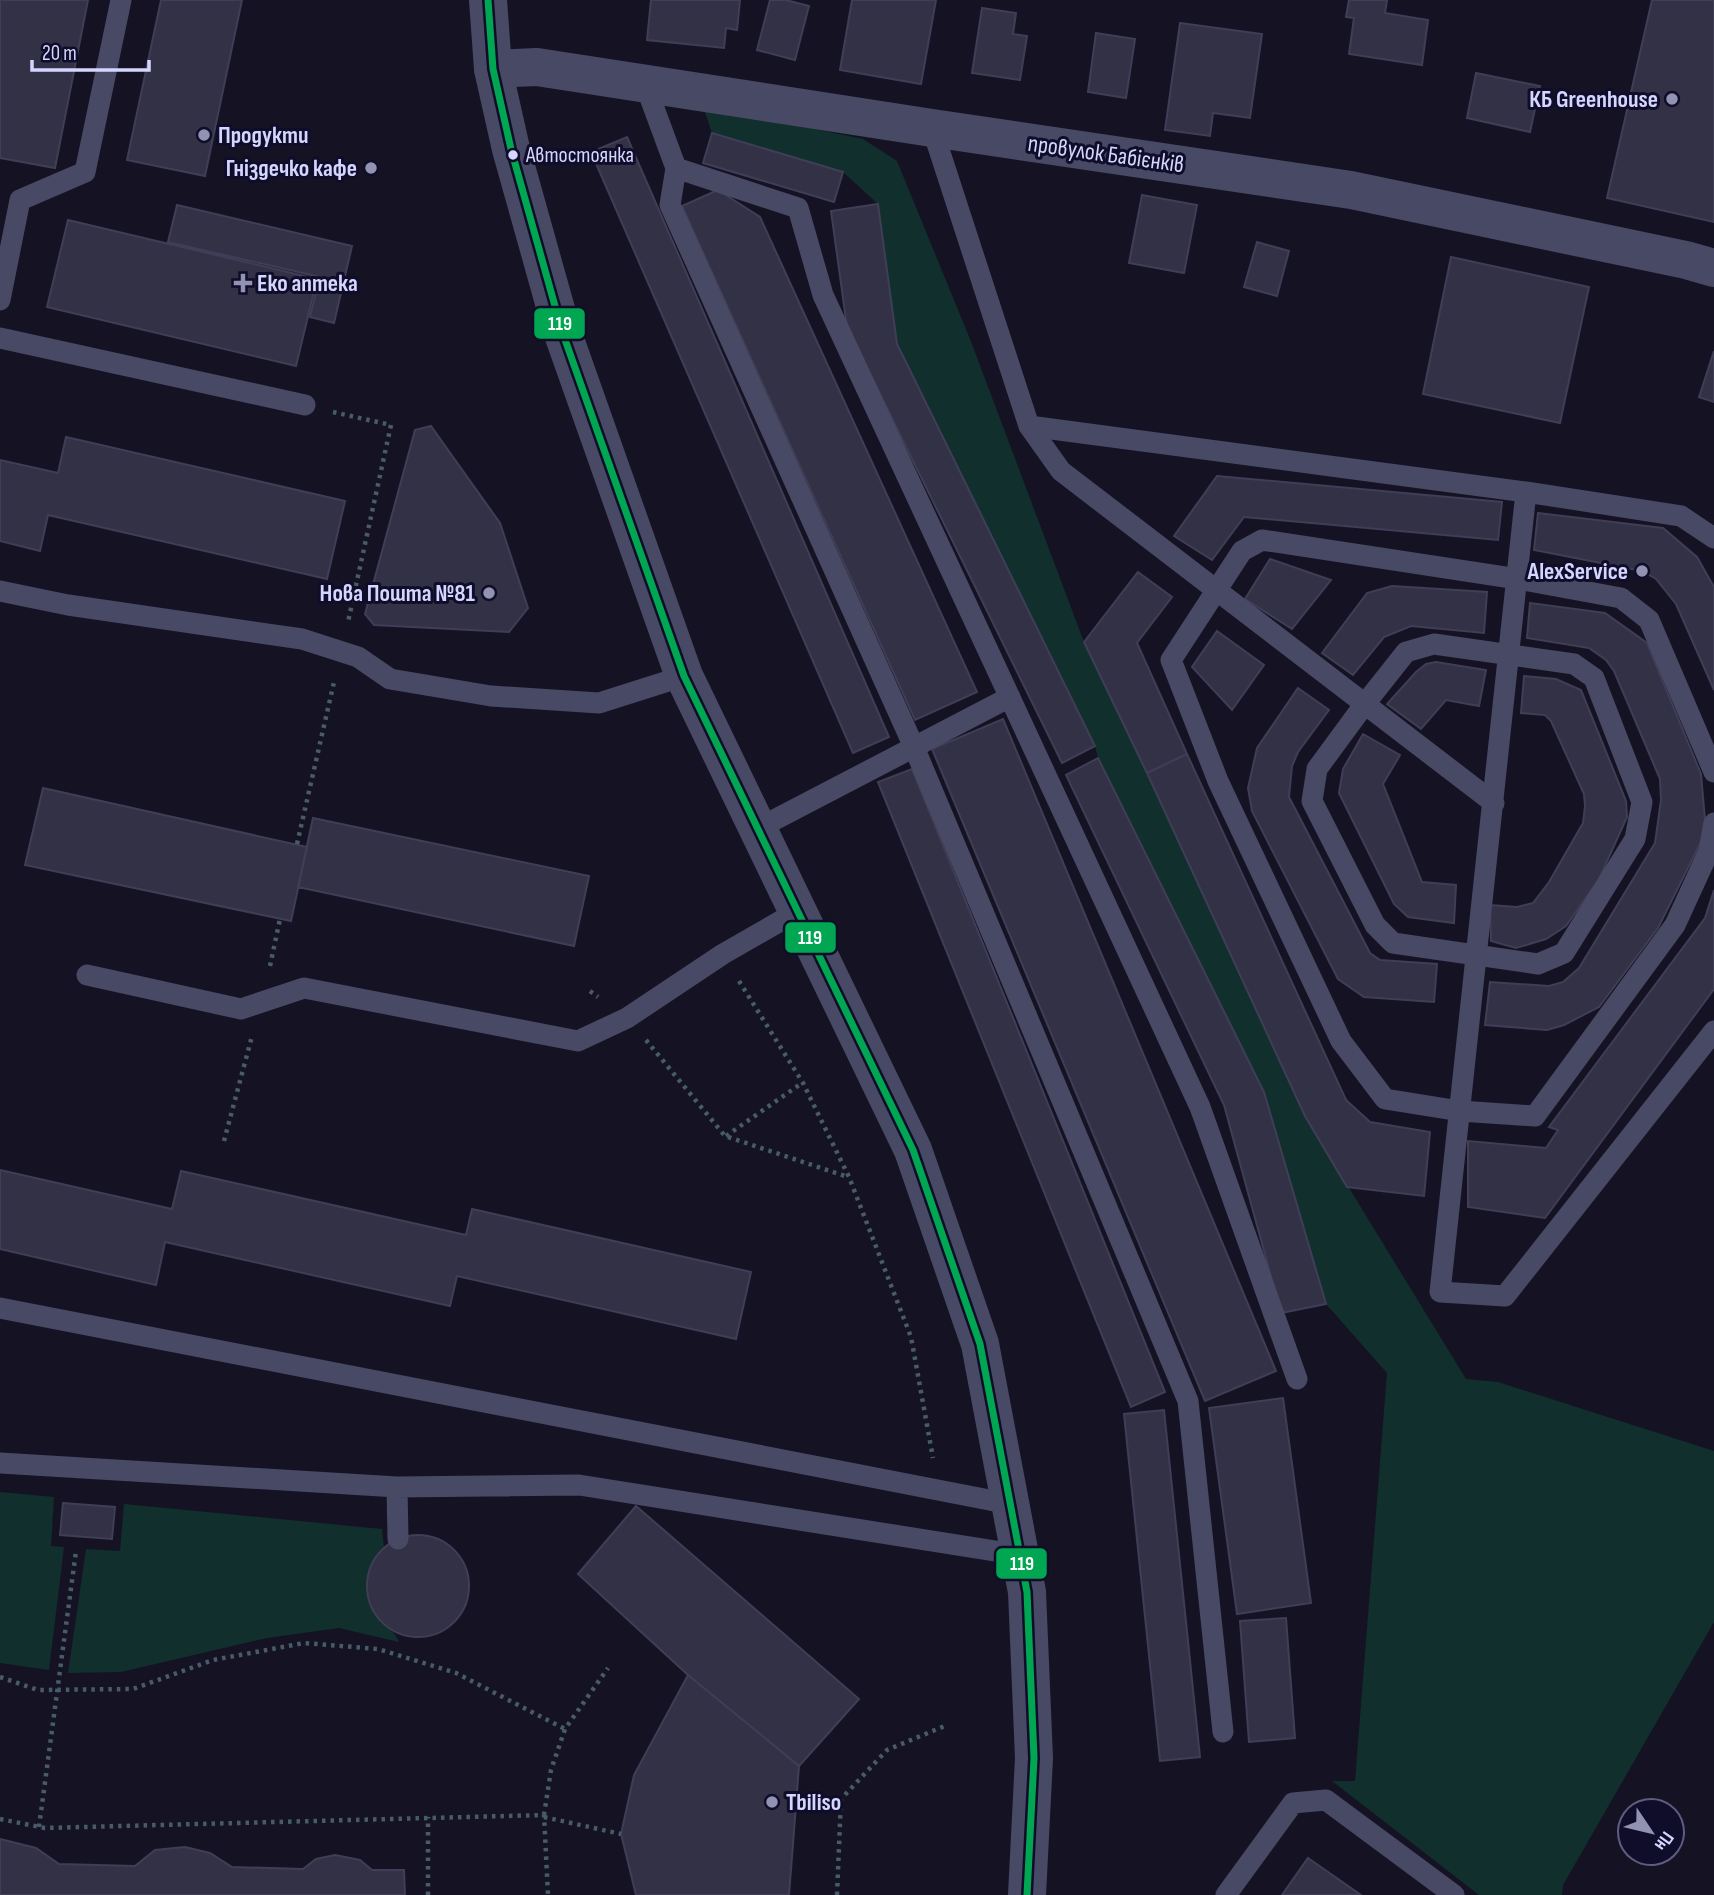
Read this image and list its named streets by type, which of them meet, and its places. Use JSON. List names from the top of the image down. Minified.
{"streets":{"street":["провулок Бабієнків"]},"places":{"other":["КБ Greenhouse","Продукти","Автостоянка","Гніздечко кафе","AlexService","Нова Пошта №81","Tbiliso"],"health":["Еко аптека"]},"lines":["transit line 119"],"scale_bar":"20 m","north":"bottom right"}
